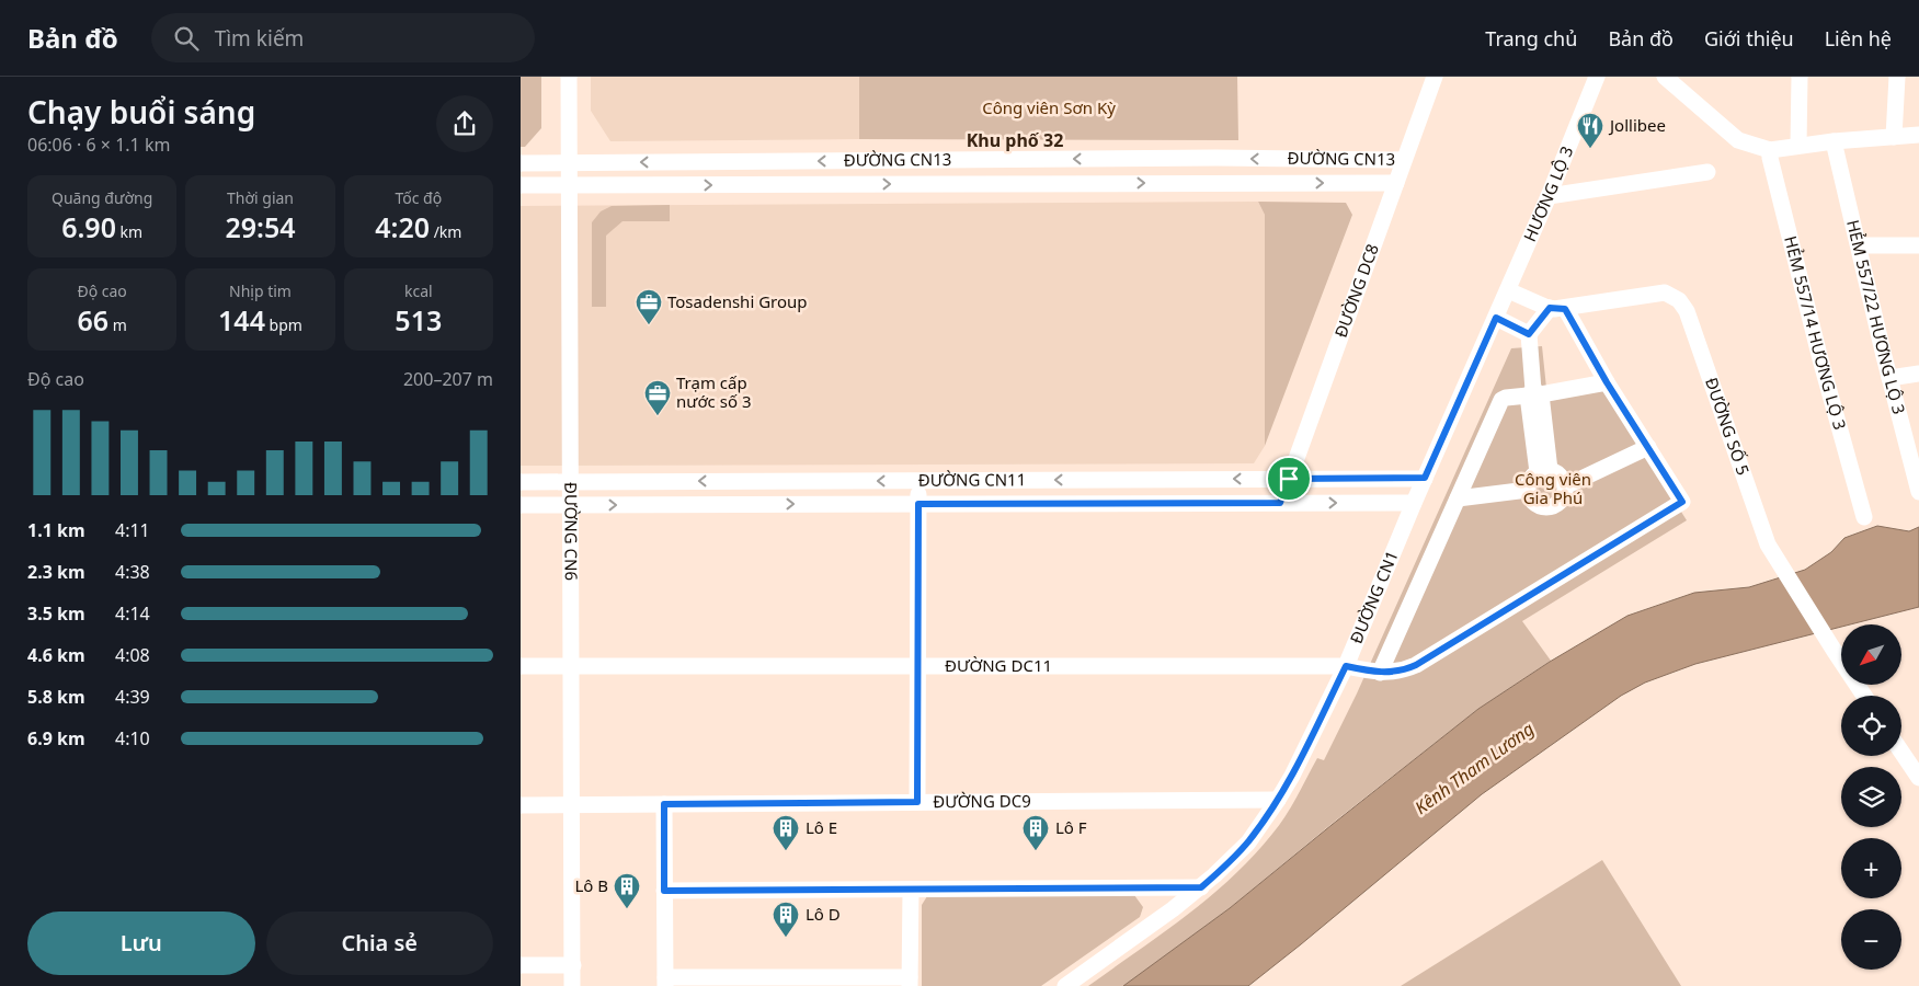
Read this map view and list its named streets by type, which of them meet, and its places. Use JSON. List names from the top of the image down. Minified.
{"streets":{"street":["ĐƯỜNG CN13","HƯƠNG LỘ 3","ĐƯỜNG DC8","HẺM 557/22 HƯƠNG LỘ 3","HẺM 557/14 HƯƠNG LỘ 3","ĐƯỜNG SỐ 5","ĐƯỜNG CN11","ĐƯỜNG CN6","ĐƯỜNG CN1","ĐƯỜNG DC11","ĐƯỜNG DC9"]},"crossings":[["ĐƯỜNG CN13","ĐƯỜNG DC8"],["ĐƯỜNG CN13","ĐƯỜNG CN6"],["HƯƠNG LỘ 3","ĐƯỜNG CN1"],["ĐƯỜNG DC8","ĐƯỜNG CN11"],["ĐƯỜNG CN11","ĐƯỜNG CN6"],["ĐƯỜNG CN11","ĐƯỜNG CN1"],["ĐƯỜNG CN6","ĐƯỜNG DC11"],["ĐƯỜNG CN6","ĐƯỜNG DC9"],["ĐƯỜNG CN1","ĐƯỜNG DC11"],["ĐƯỜNG CN1","ĐƯỜNG DC9"]],"districts":["Khu phố 32"],"water":["Kênh Tham Lương"],"parks":["Công viên Sơn Kỳ","Công viên Gia Phú"],"places":{"restaurant":["Jollibee"],"office":["Tosadenshi Group","Trạm cấp nước số 3"],"building":["Lô E","Lô F","Lô B","Lô D"]},"north":"bottom left","page":{"header":"Bản đồ","search":"Tìm kiếm","nav":["Trang chủ","Bản đồ","Giới thiệu","Liên hệ"],"heading":["Chạy buổi sáng","06:06 · 6 × 1.1 km"],"stats":[["Quãng đường","6.90 km"],["Thời gian","29:54"],["Tốc độ","4:20 /km"],["Độ cao","66 m"],["Nhịp tim","144 bpm"],["kcal","513"]],"chart":["Độ cao","200–207 m"],"list":[{"name":"1.1 km","note":"4:11"},{"name":"2.3 km","note":"4:38"},{"name":"3.5 km","note":"4:14"},{"name":"4.6 km","note":"4:08"},{"name":"5.8 km","note":"4:39"},{"name":"6.9 km","note":"4:10"}],"map_buttons":["+","−"],"buttons":["Lưu","Chia sẻ"]}}
